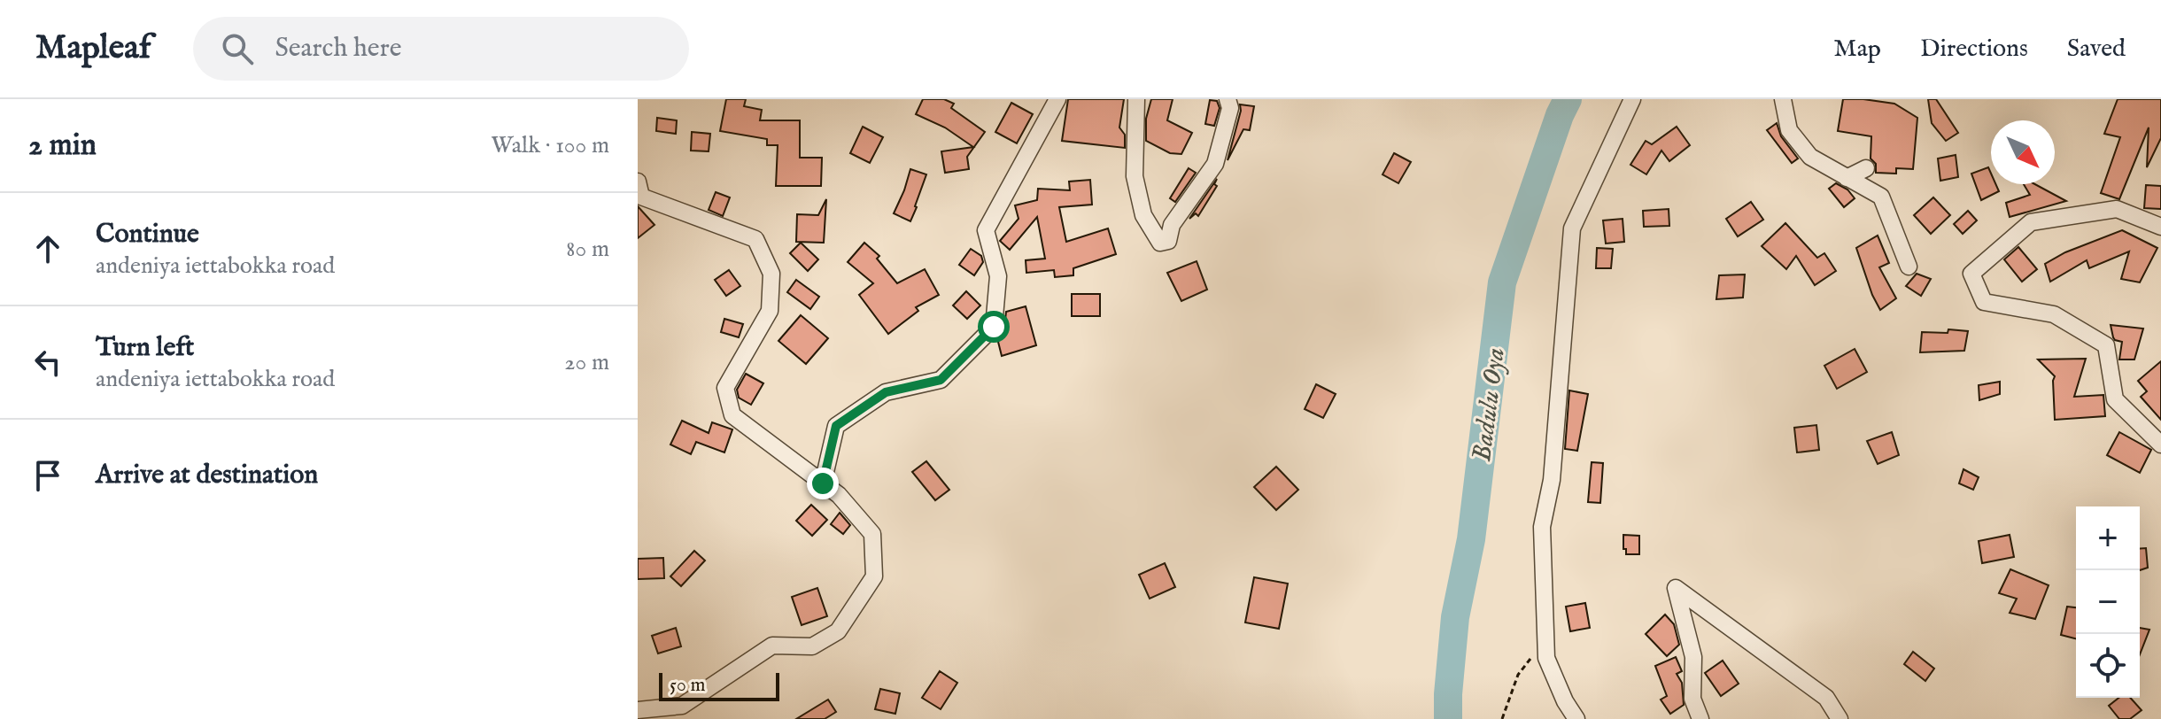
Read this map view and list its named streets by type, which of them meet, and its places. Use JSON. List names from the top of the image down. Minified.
{"water":["Badulu Oya"],"scale_bar":"50 m","north":"bottom right","page":{"header":"Mapleaf","search":"Search here","nav":["Map","Directions","Saved"],"heading":["2 min","Walk · 100 m"],"list":[["Continue","andeniya iettabokka road","80 m"],["Turn left","andeniya iettabokka road","20 m"],"Arrive at destination"],"map_buttons":["+","−"],"scale":"50 m"}}
